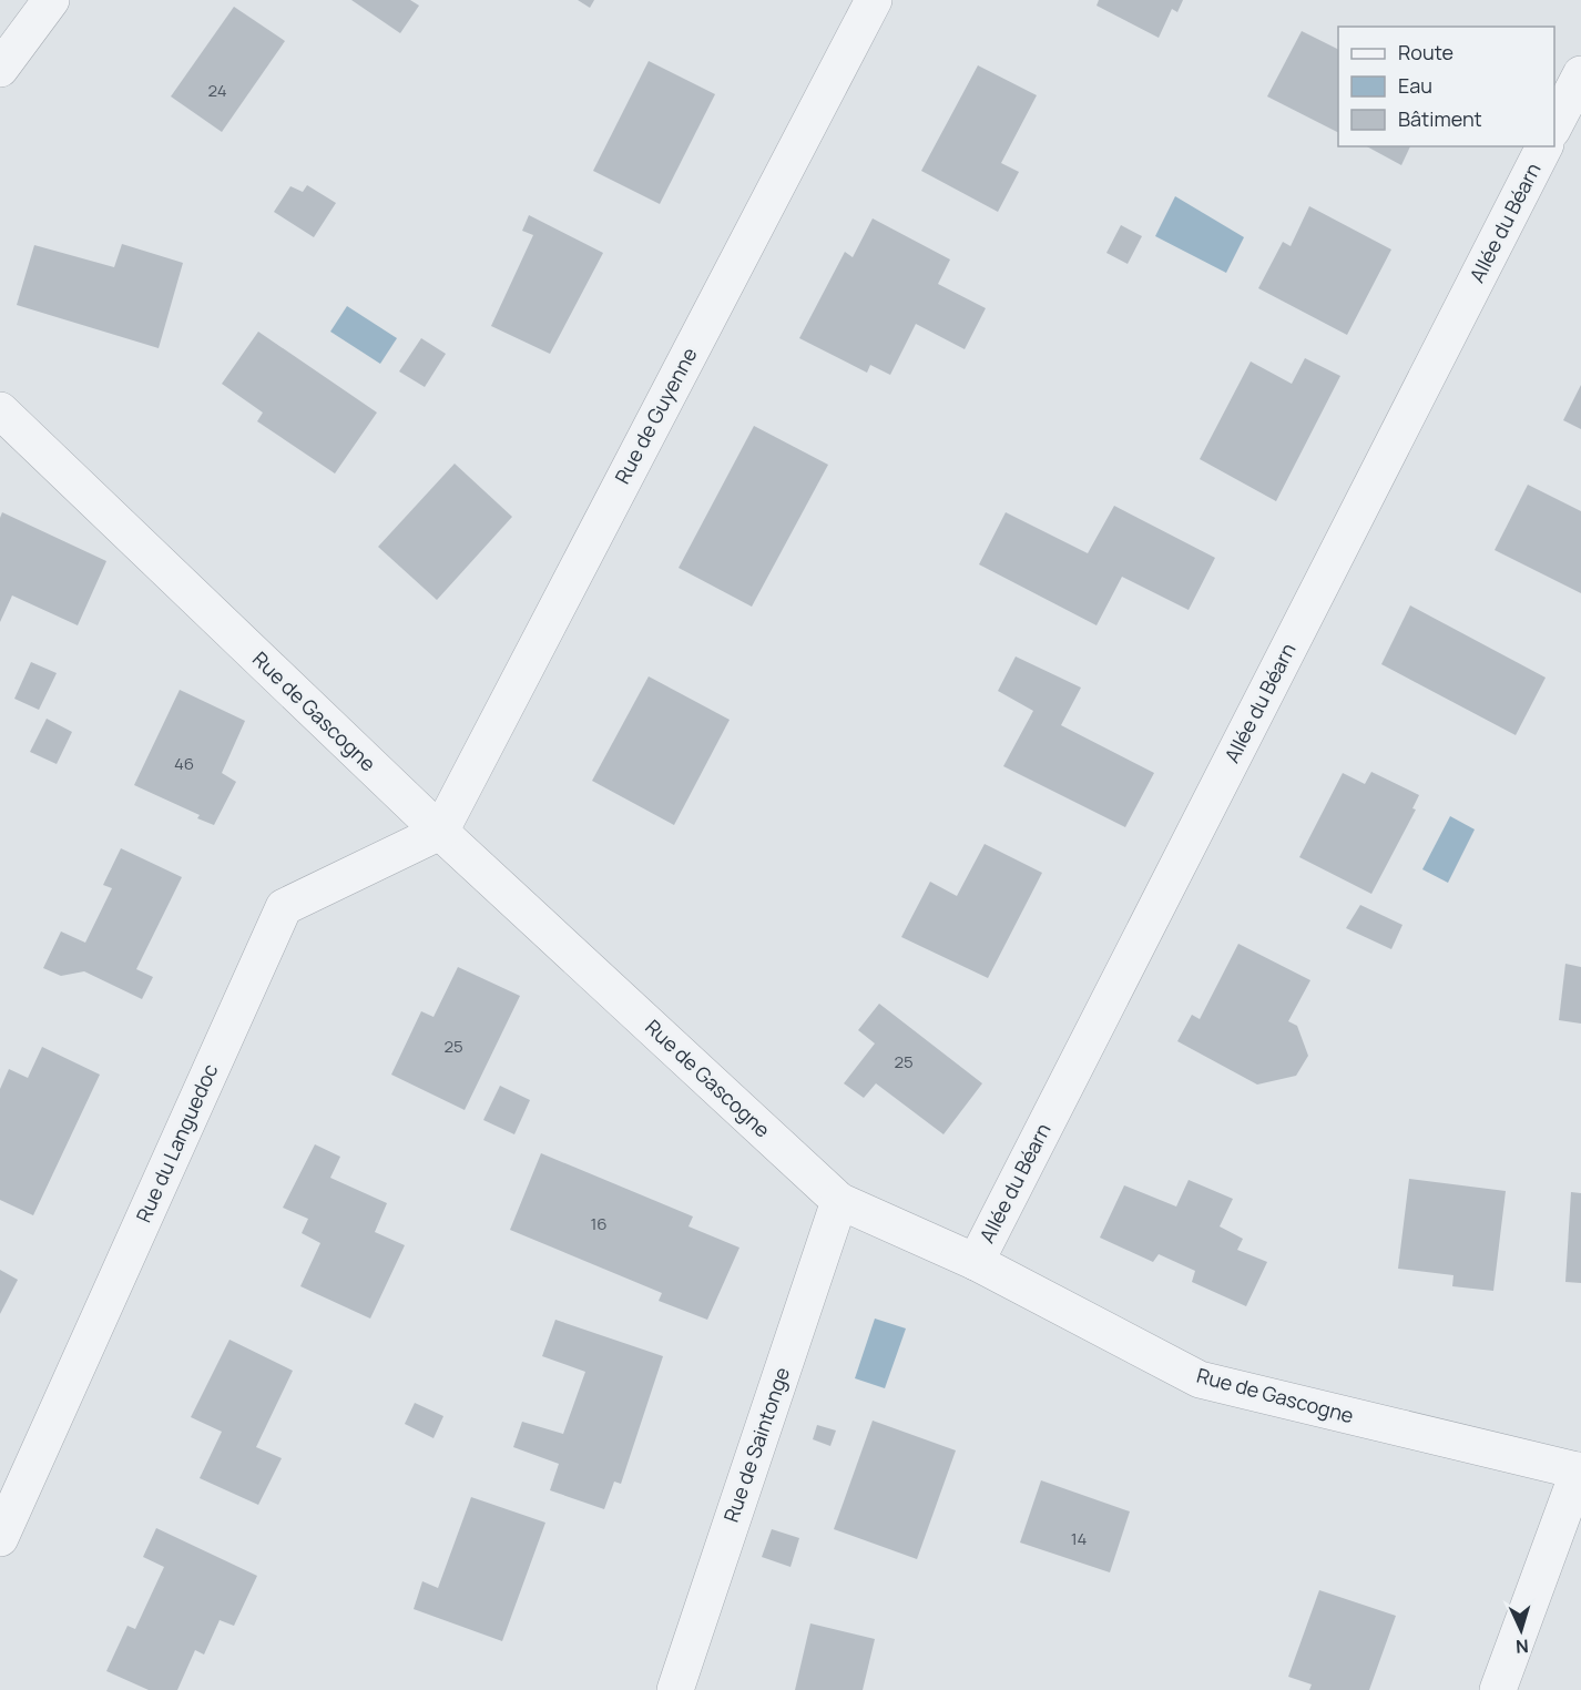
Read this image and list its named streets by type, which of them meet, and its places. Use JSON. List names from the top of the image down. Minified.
{"streets":{"street":["Allée du Béarn","Rue de Guyenne","Rue de Gascogne","Rue du Languedoc","Rue de Saintonge"]},"crossings":[["Allée du Béarn","Rue de Gascogne"],["Rue de Guyenne","Rue de Gascogne"],["Rue de Guyenne","Rue du Languedoc"],["Rue de Gascogne","Rue du Languedoc"],["Rue de Gascogne","Rue de Saintonge"]],"house_numbers":["24","46","25","25","16","14"],"legend":["Route","Eau","Bâtiment"],"north":"bottom"}
